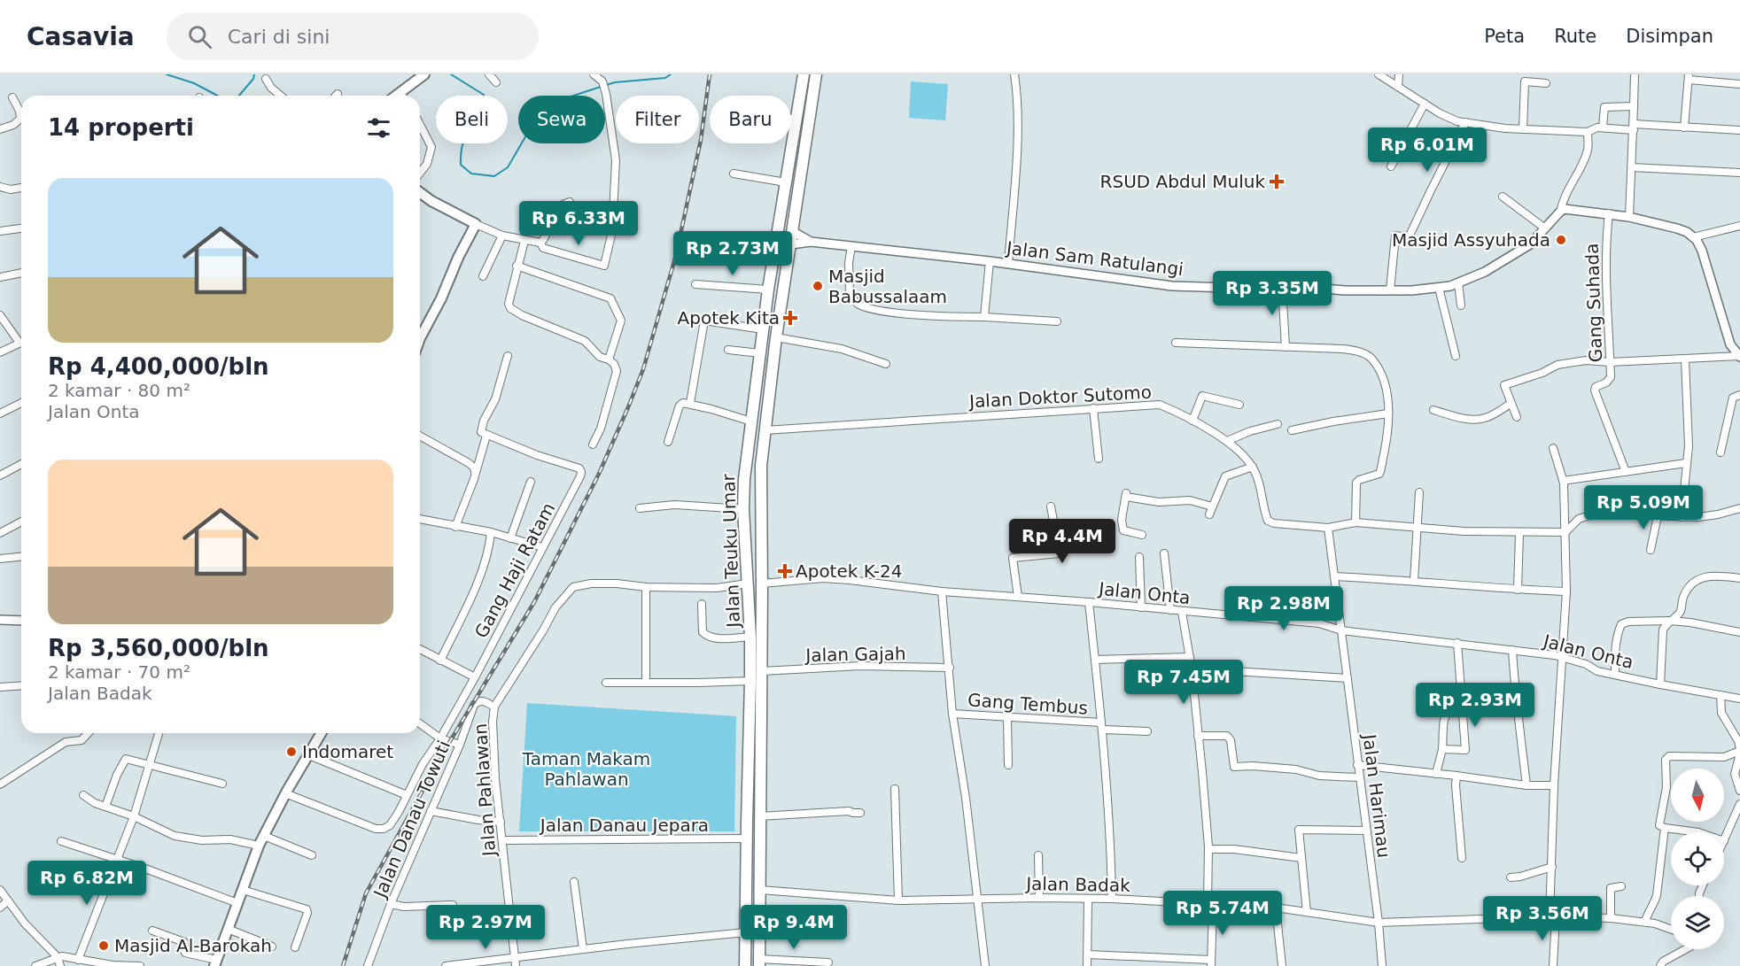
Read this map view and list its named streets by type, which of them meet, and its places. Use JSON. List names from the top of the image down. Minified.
{"streets":{"highway":["Jalan Teuku Umar"],"street":["Jalan Sam Ratulangi","Gang Suhada","Jalan Doktor Sutomo","Gang Haji Ratam","Jalan Onta","Jalan Gajah","Gang Tembus","Jalan Pahlawan","Jalan Harimau","Jalan Danau Towuti","Jalan Danau Jepara","Jalan Badak"]},"crossings":[["Jalan Sam Ratulangi","Jalan Teuku Umar"],["Jalan Doktor Sutomo","Jalan Teuku Umar"],["Jalan Doktor Sutomo","Jalan Harimau"],["Jalan Teuku Umar","Jalan Onta"],["Jalan Teuku Umar","Jalan Gajah"],["Jalan Teuku Umar","Jalan Pahlawan"],["Jalan Teuku Umar","Jalan Danau Jepara"],["Jalan Teuku Umar","Jalan Badak"],["Jalan Onta","Jalan Harimau"],["Jalan Pahlawan","Jalan Danau Towuti"],["Jalan Pahlawan","Jalan Danau Jepara"],["Jalan Harimau","Jalan Badak"]],"parks":["Taman Makam Pahlawan"],"places":{"health":["RSUD Abdul Muluk","Apotek Kita","Apotek K-24"],"other":["Masjid Assyuhada","Masjid Babussalaam","Indomaret","Masjid Al-Barokah"]},"north":"bottom","page":{"header":"Casavia","search":"Cari di sini","nav":["Peta","Rute","Disimpan"],"chip":["Beli","Sewa","Filter","Baru"],"heading":"14 properti","price":["Rp 6.01M","Rp 6.33M","Rp 2.73M","Rp 3.35M","Rp 5.09M","Rp 4.4M","Rp 2.98M","Rp 7.45M","Rp 2.93M","Rp 6.82M","Rp 5.74M","Rp 3.56M","Rp 2.97M","Rp 9.4M"],"list":[{"name":"Rp 4,400,000/bln","note":"2 kamar · 80 m² · Jalan Onta"},{"name":"Rp 3,560,000/bln","note":"2 kamar · 70 m² · Jalan Badak"}]}}
